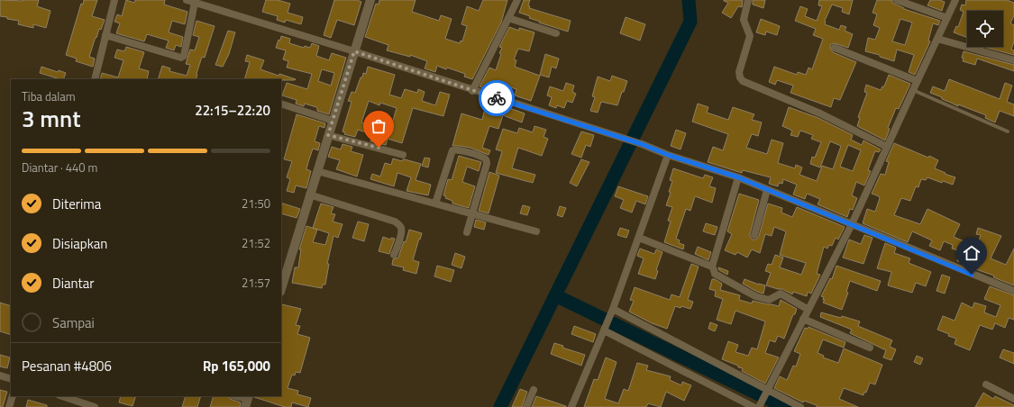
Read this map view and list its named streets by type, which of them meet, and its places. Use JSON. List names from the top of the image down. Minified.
{"page":{"heading":["3 mnt","Tiba dalam","22:15–22:20"],"panel":["Pesanan #4806","Rp 165,000"],"bar":"Diantar · 440 m","list":[["Diterima","21:50"],["Disiapkan","21:52"],["Diantar","21:57"],"Sampai"]}}
